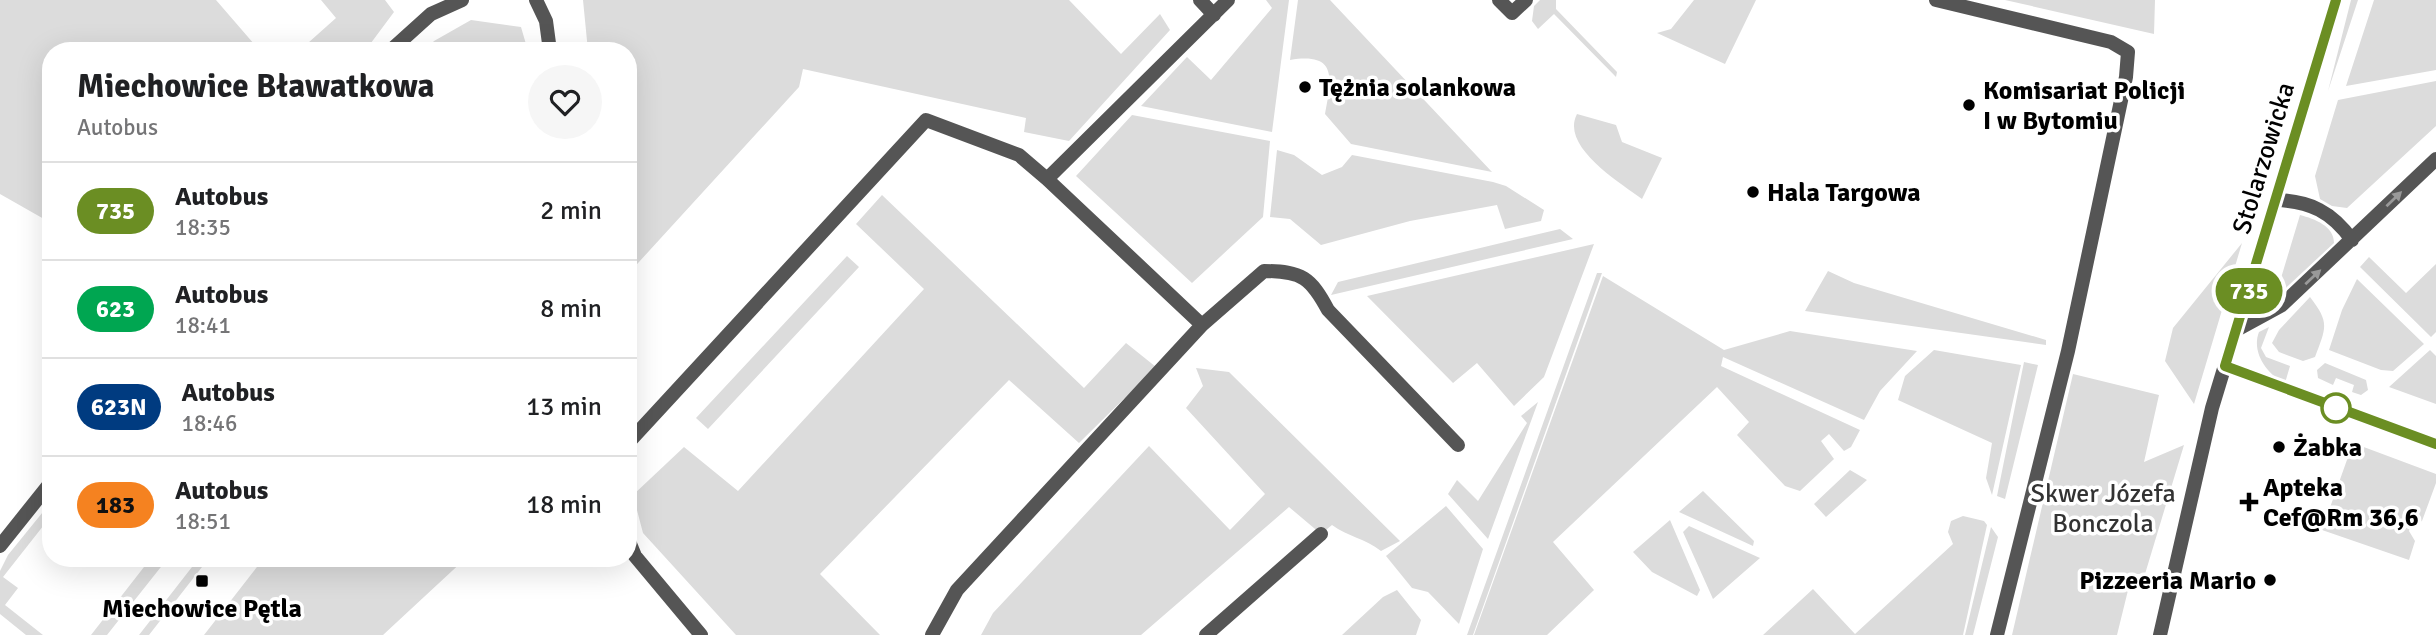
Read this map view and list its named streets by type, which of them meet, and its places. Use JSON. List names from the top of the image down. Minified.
{"streets":{"street":["Stolarzowicka"]},"parks":["Skwer Józefa Bonczola"],"places":{"other":["Tężnia solankowa","Komisariat Policji I w Bytomiu","Hala Targowa","Żabka","Pizzeeria Mario"],"health":["Apteka Cef@Rm 36,6"],"transit":["Miechowice Pętla"]},"lines":["bus line 735"],"page":{"on_map":"735","heading":["Miechowice Bławatkowa","Autobus"],"list":[{"mark":"735","name":"Autobus","note":"18:35","value":"2 min"},{"mark":"623","name":"Autobus","note":"18:41","value":"8 min"},{"mark":"623N","name":"Autobus","note":"18:46","value":"13 min"},{"mark":"183","name":"Autobus","note":"18:51","value":"18 min"}]}}
